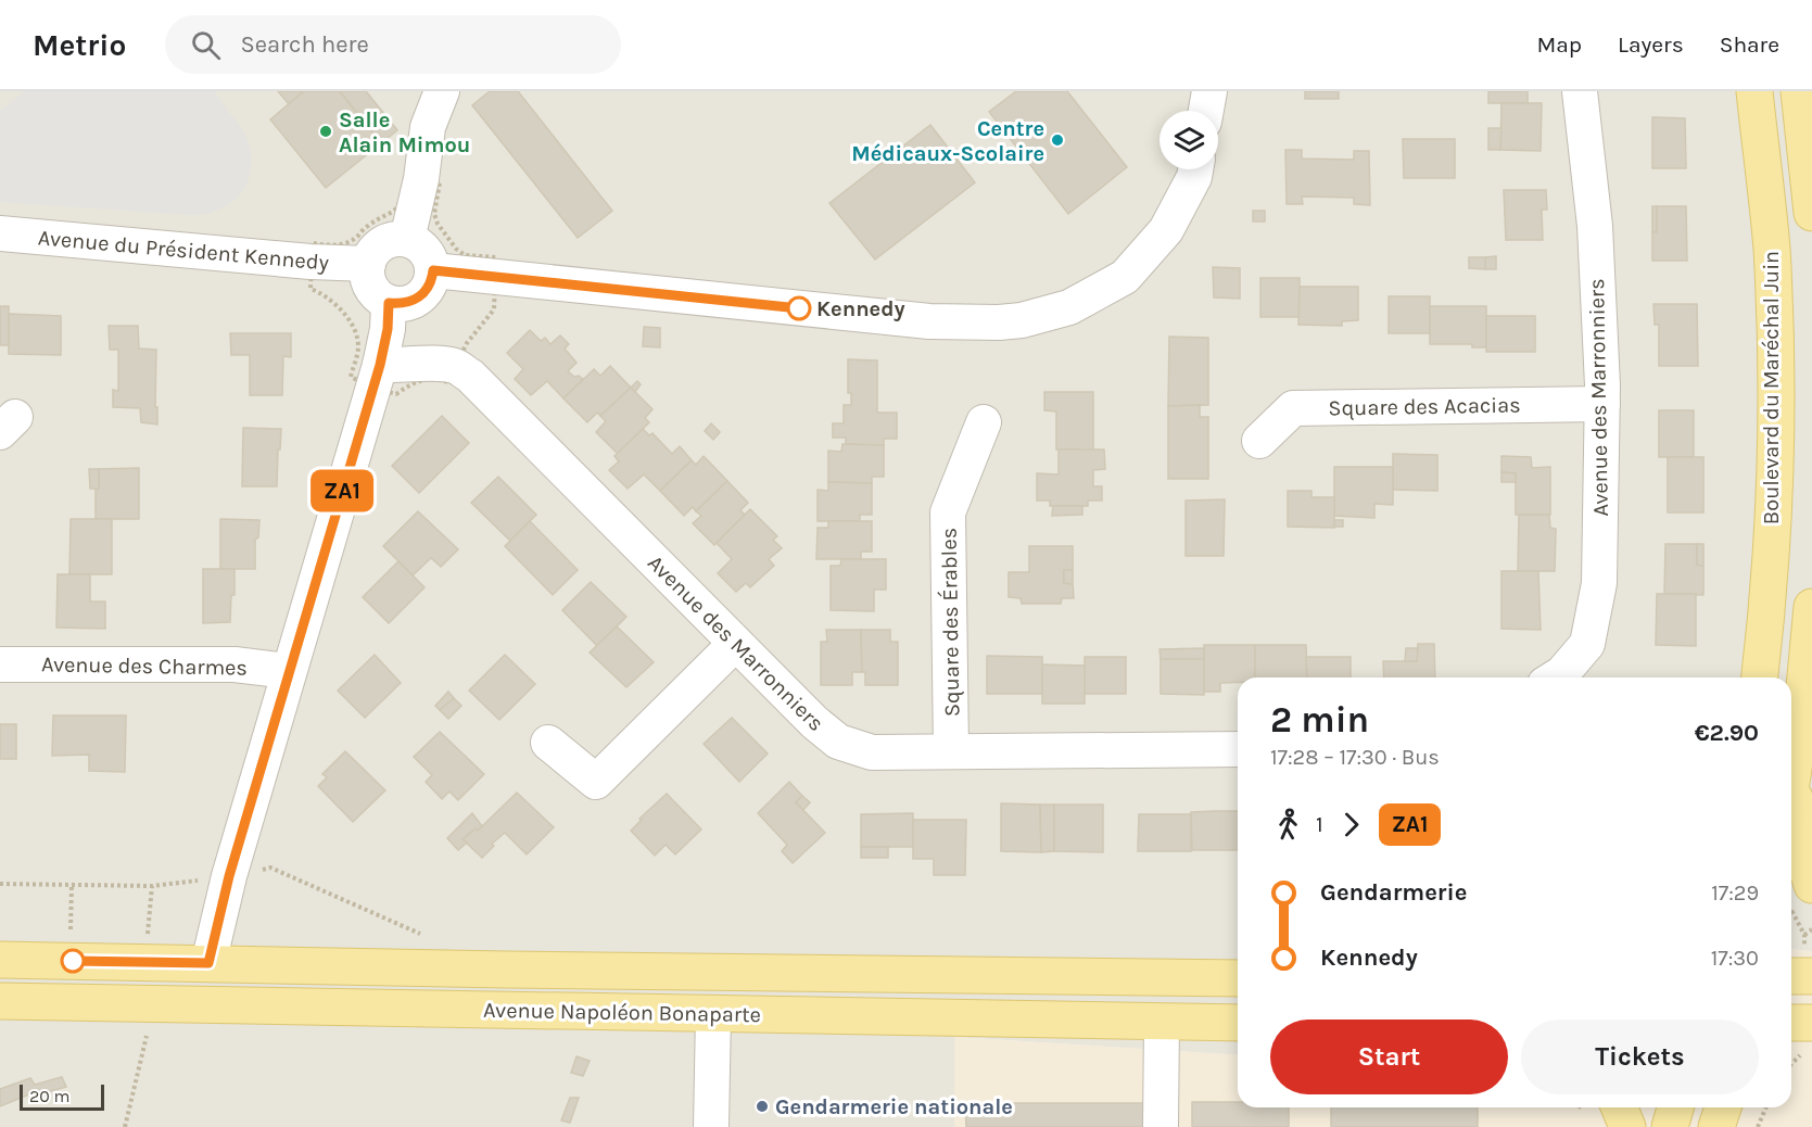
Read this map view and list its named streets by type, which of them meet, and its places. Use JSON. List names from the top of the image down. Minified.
{"streets":{"main road":["Boulevard du Maréchal Juin","Avenue Napoléon Bonaparte"],"street":["Avenue du Président Kennedy","Avenue des Marronniers","Square des Acacias","Square des Érables","Avenue des Charmes"]},"crossings":[["Avenue des Marronniers","Square des Acacias"],["Avenue des Marronniers","Square des Érables"]],"places":["Salle Alain Mimou","Centre Médicaux-Scolaire","Kennedy","Gendarmerie nationale"],"lines":["bus line ZA1"],"scale_bar":"20 m","page":{"header":"Metrio","search":"Search here","nav":["Map","Layers","Share"],"on_map":"ZA1","heading":["2 min","17:28 – 17:30 · Bus","€2.90"],"legs":["1","ZA1"],"list":[{"name":"Gendarmerie","value":"17:29"},{"name":"Kennedy","value":"17:30"}],"buttons":["Start","Tickets"],"scale":"20 m"}}
